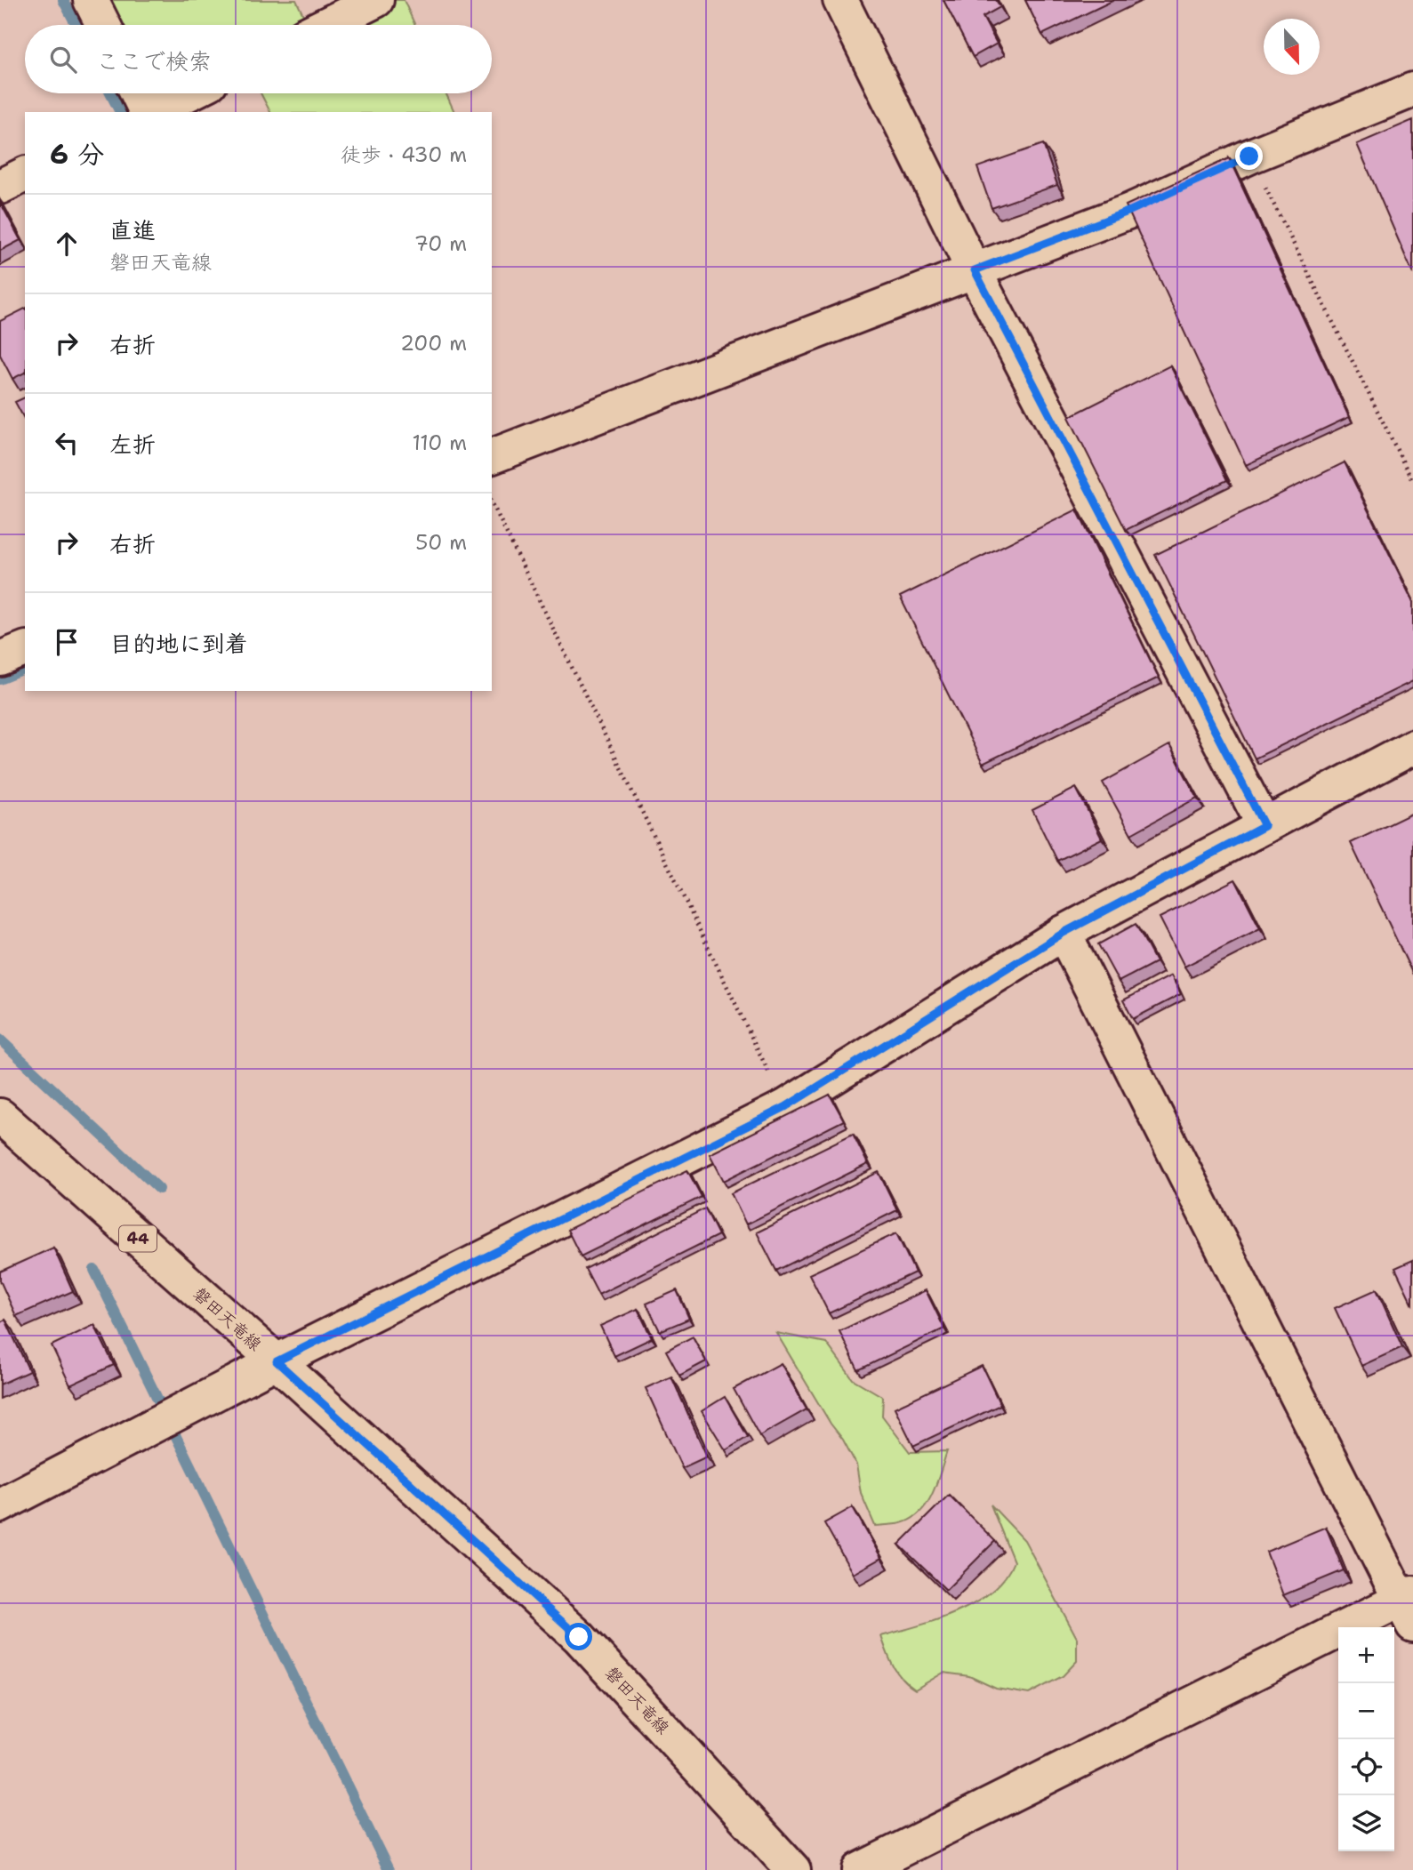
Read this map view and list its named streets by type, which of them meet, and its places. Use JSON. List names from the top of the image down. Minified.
{"streets":{"street":["44","磐田天竜線"]},"north":"bottom","page":{"search":"ここで検索","heading":["6 分","徒歩 · 430 m"],"list":[["直進","磐田天竜線","70 m"],["右折","200 m"],["左折","110 m"],["右折","50 m"],"目的地に到着"],"map_buttons":["+","−"]}}
